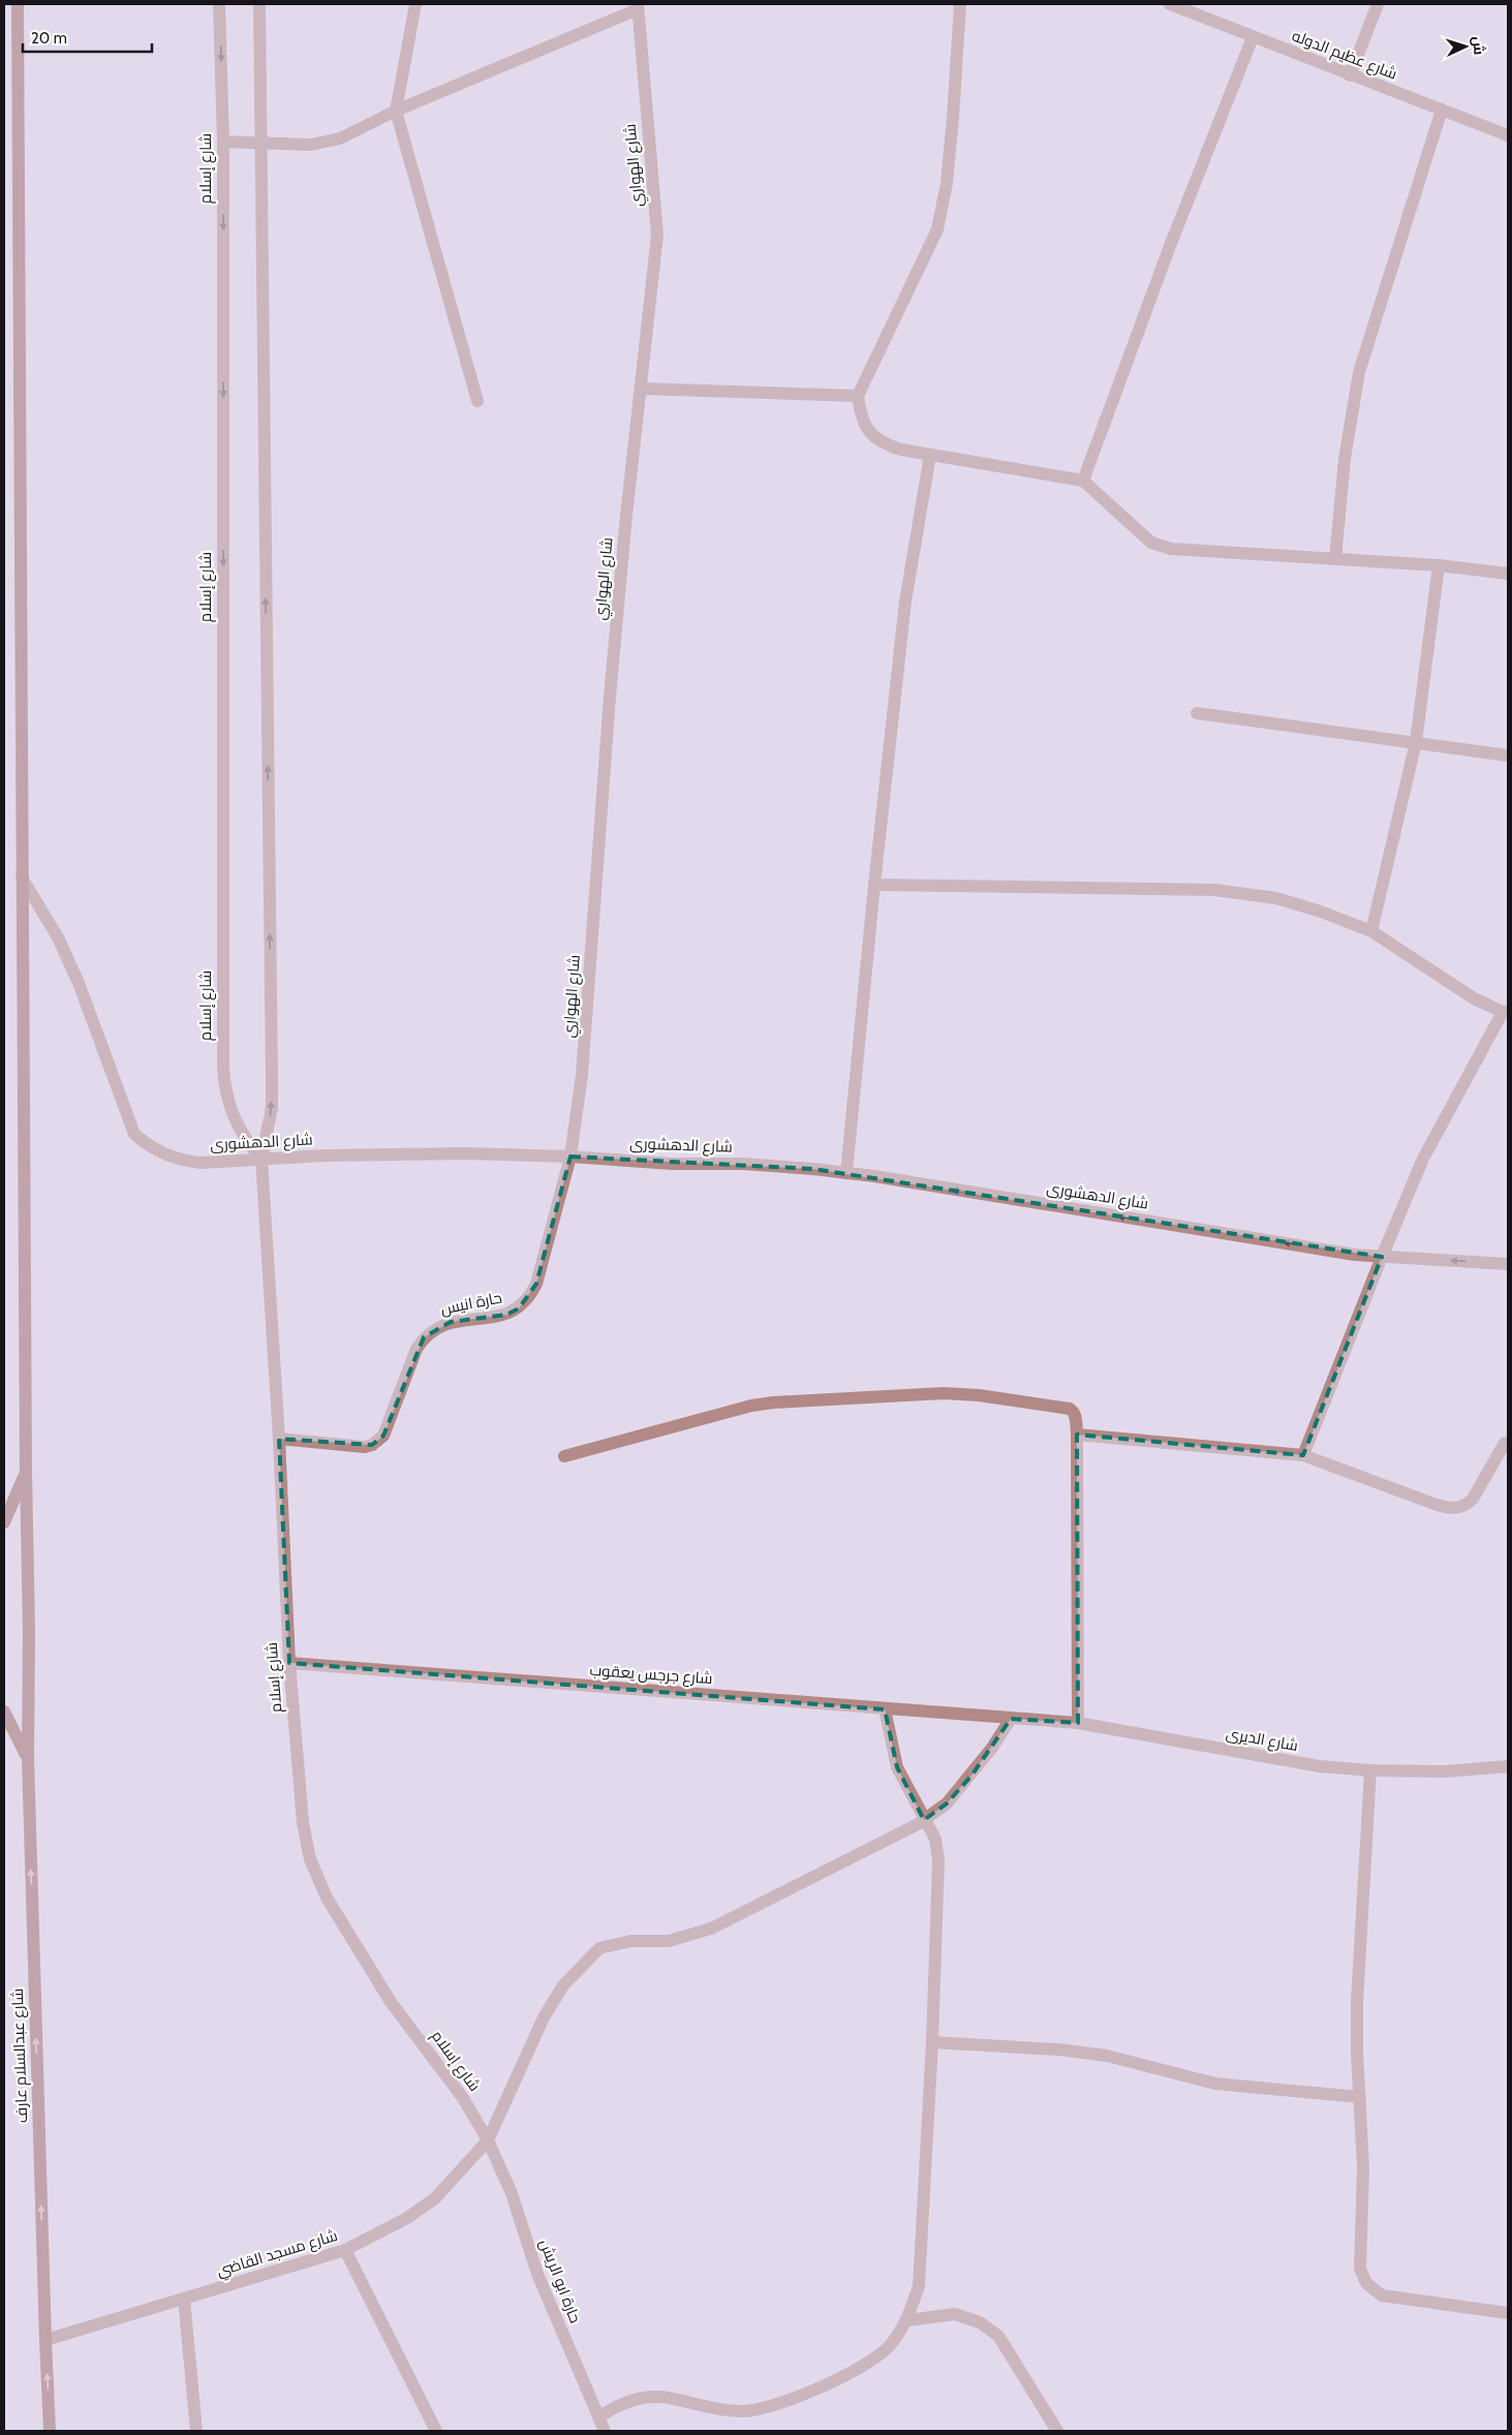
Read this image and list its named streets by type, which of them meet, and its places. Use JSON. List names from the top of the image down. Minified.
{"streets":{"main road":["شارع عبدالسلام عارف"],"street":["شارع عظيم الدوله","شارع الهواري","شارع إسلام","شارع الدهشورى","حارة انيس","شارع جرجس يعقوب","شارع الديرى","شارع مسجد القاضي","حارة ابو الريش"]},"crossings":[["شارع الهواري","شارع الدهشورى"],["شارع الهواري","حارة انيس"],["شارع إسلام","شارع الدهشورى"],["شارع إسلام","حارة انيس"],["شارع إسلام","شارع جرجس يعقوب"],["شارع إسلام","شارع مسجد القاضي"],["شارع إسلام","حارة ابو الريش"],["شارع الدهشورى","حارة انيس"],["شارع الدهشورى","شارع عبدالسلام عارف"],["شارع جرجس يعقوب","شارع الديرى"],["شارع جرجس يعقوب","شارع مسجد القاضي"],["شارع الديرى","شارع مسجد القاضي"],["شارع عبدالسلام عارف","شارع مسجد القاضي"],["شارع مسجد القاضي","حارة ابو الريش"]],"one_way":["شارع الدهشورى"],"scale_bar":"20 m","north":"right"}
